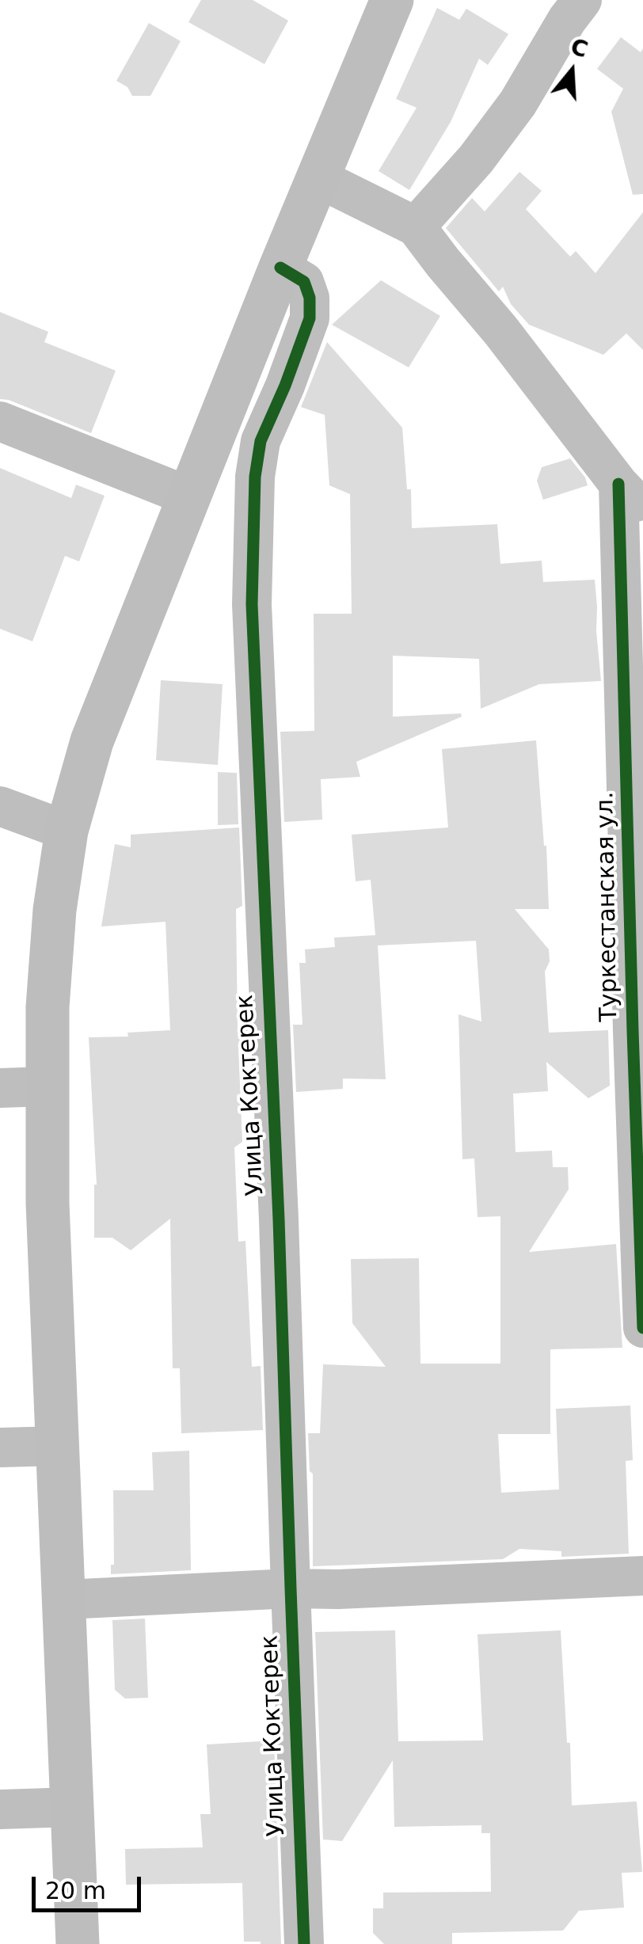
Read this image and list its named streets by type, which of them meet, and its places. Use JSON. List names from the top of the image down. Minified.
{"streets":{"street":["Туркестанская ул.","Улица Коктерек"]},"scale_bar":"20 m","north":"top"}
